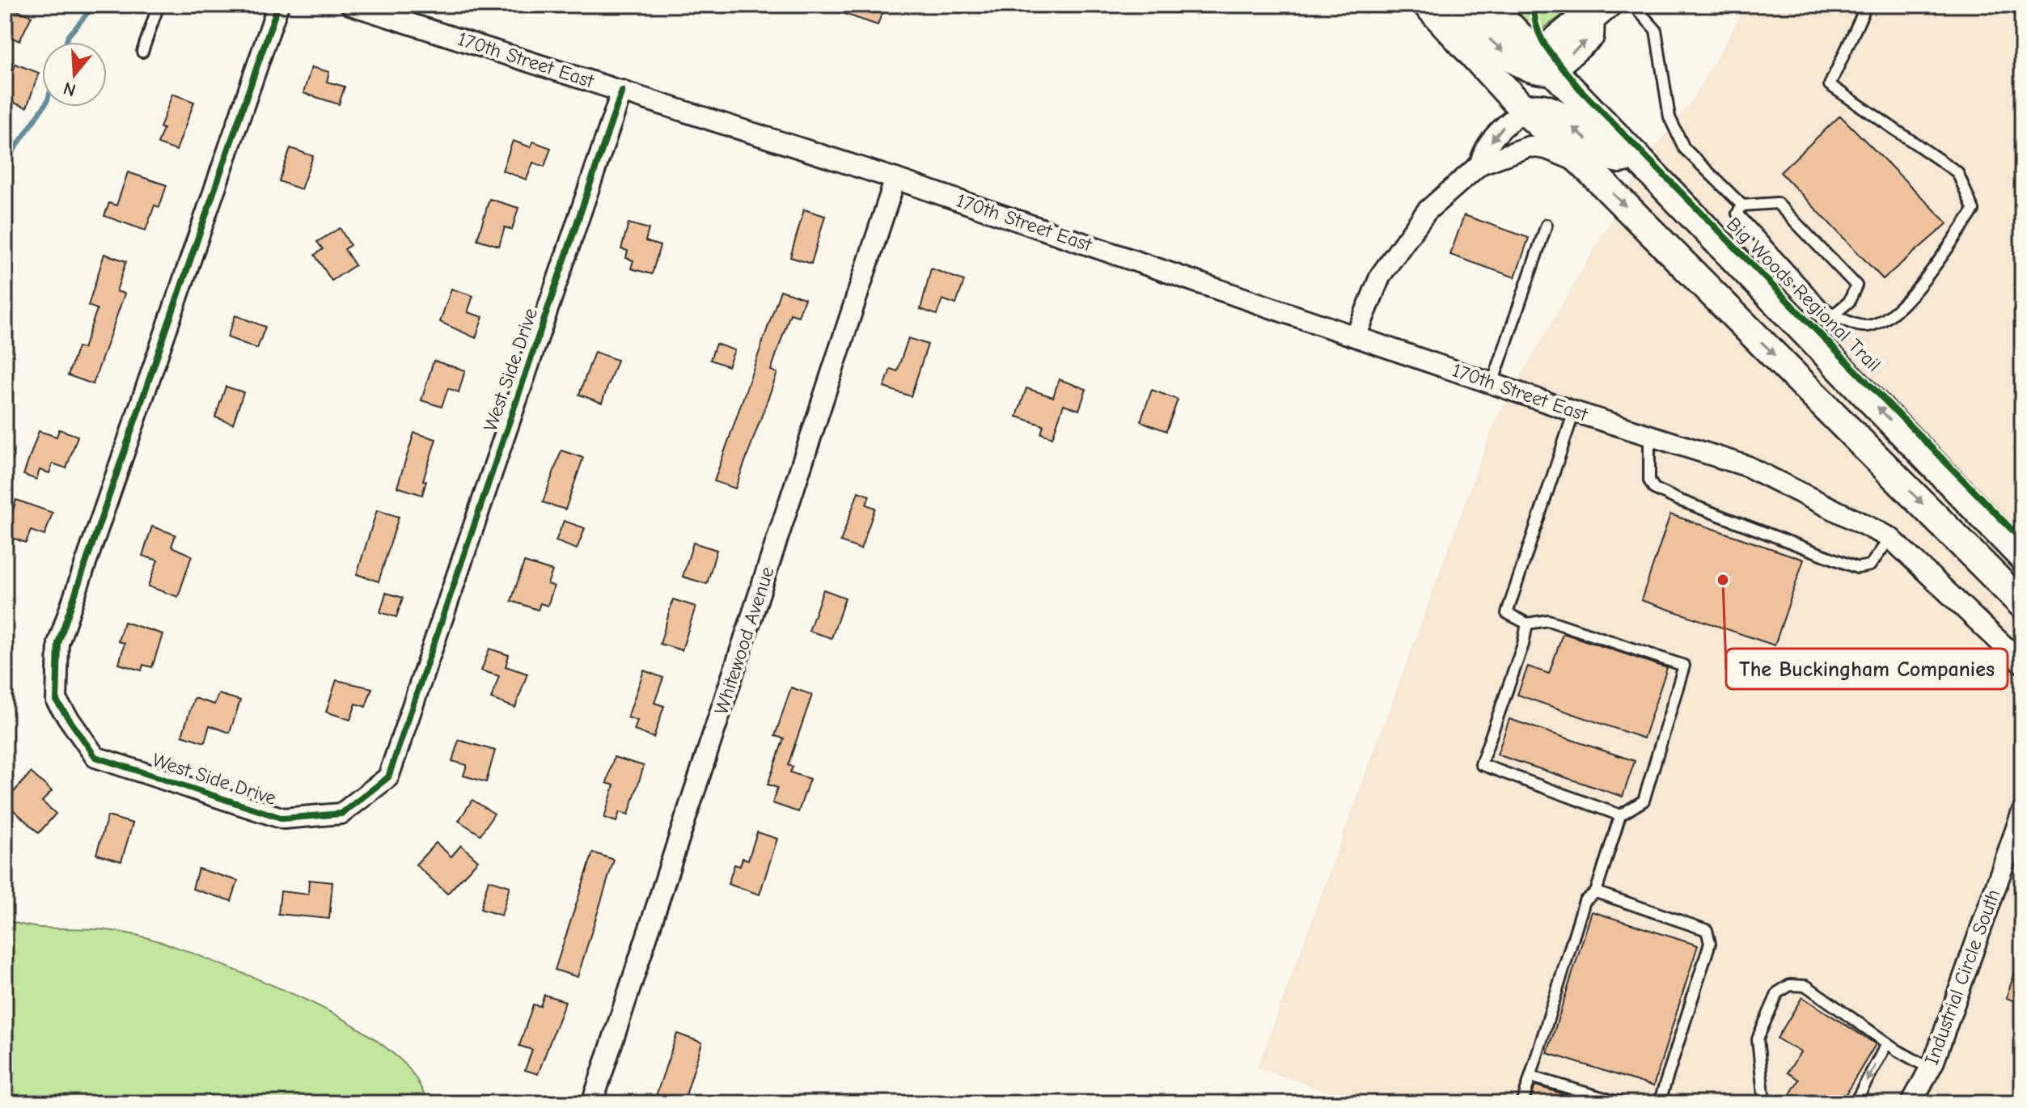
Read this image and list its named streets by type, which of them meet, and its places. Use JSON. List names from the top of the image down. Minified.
{"streets":{"street":["170th Street East","West Side Drive","Whitewood Avenue","Industrial Circle South"],"cycle path":["Big Woods Regional Trail"]},"crossings":[["170th Street East","West Side Drive"],["170th Street East","Whitewood Avenue"]],"places":["The Buckingham Companies"],"north":"bottom"}
